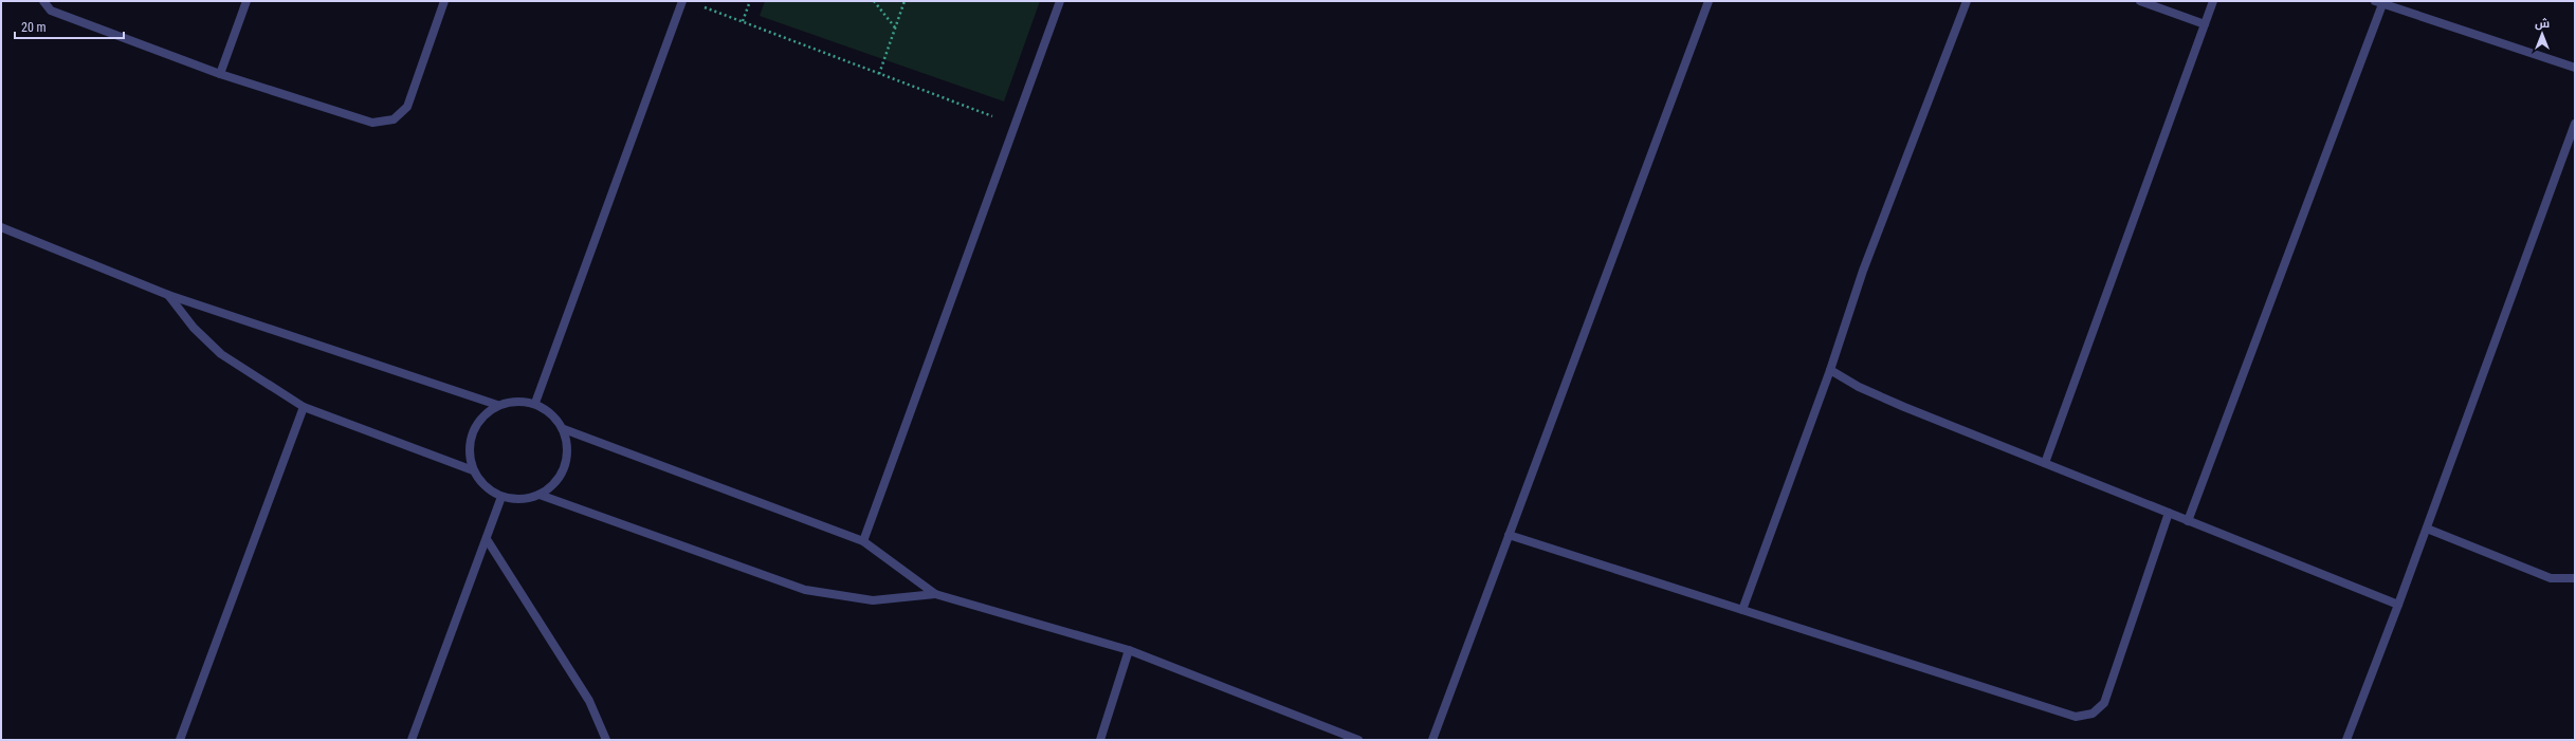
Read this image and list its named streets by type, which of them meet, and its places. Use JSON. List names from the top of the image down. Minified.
{"scale_bar":"20 m","north":"top"}
